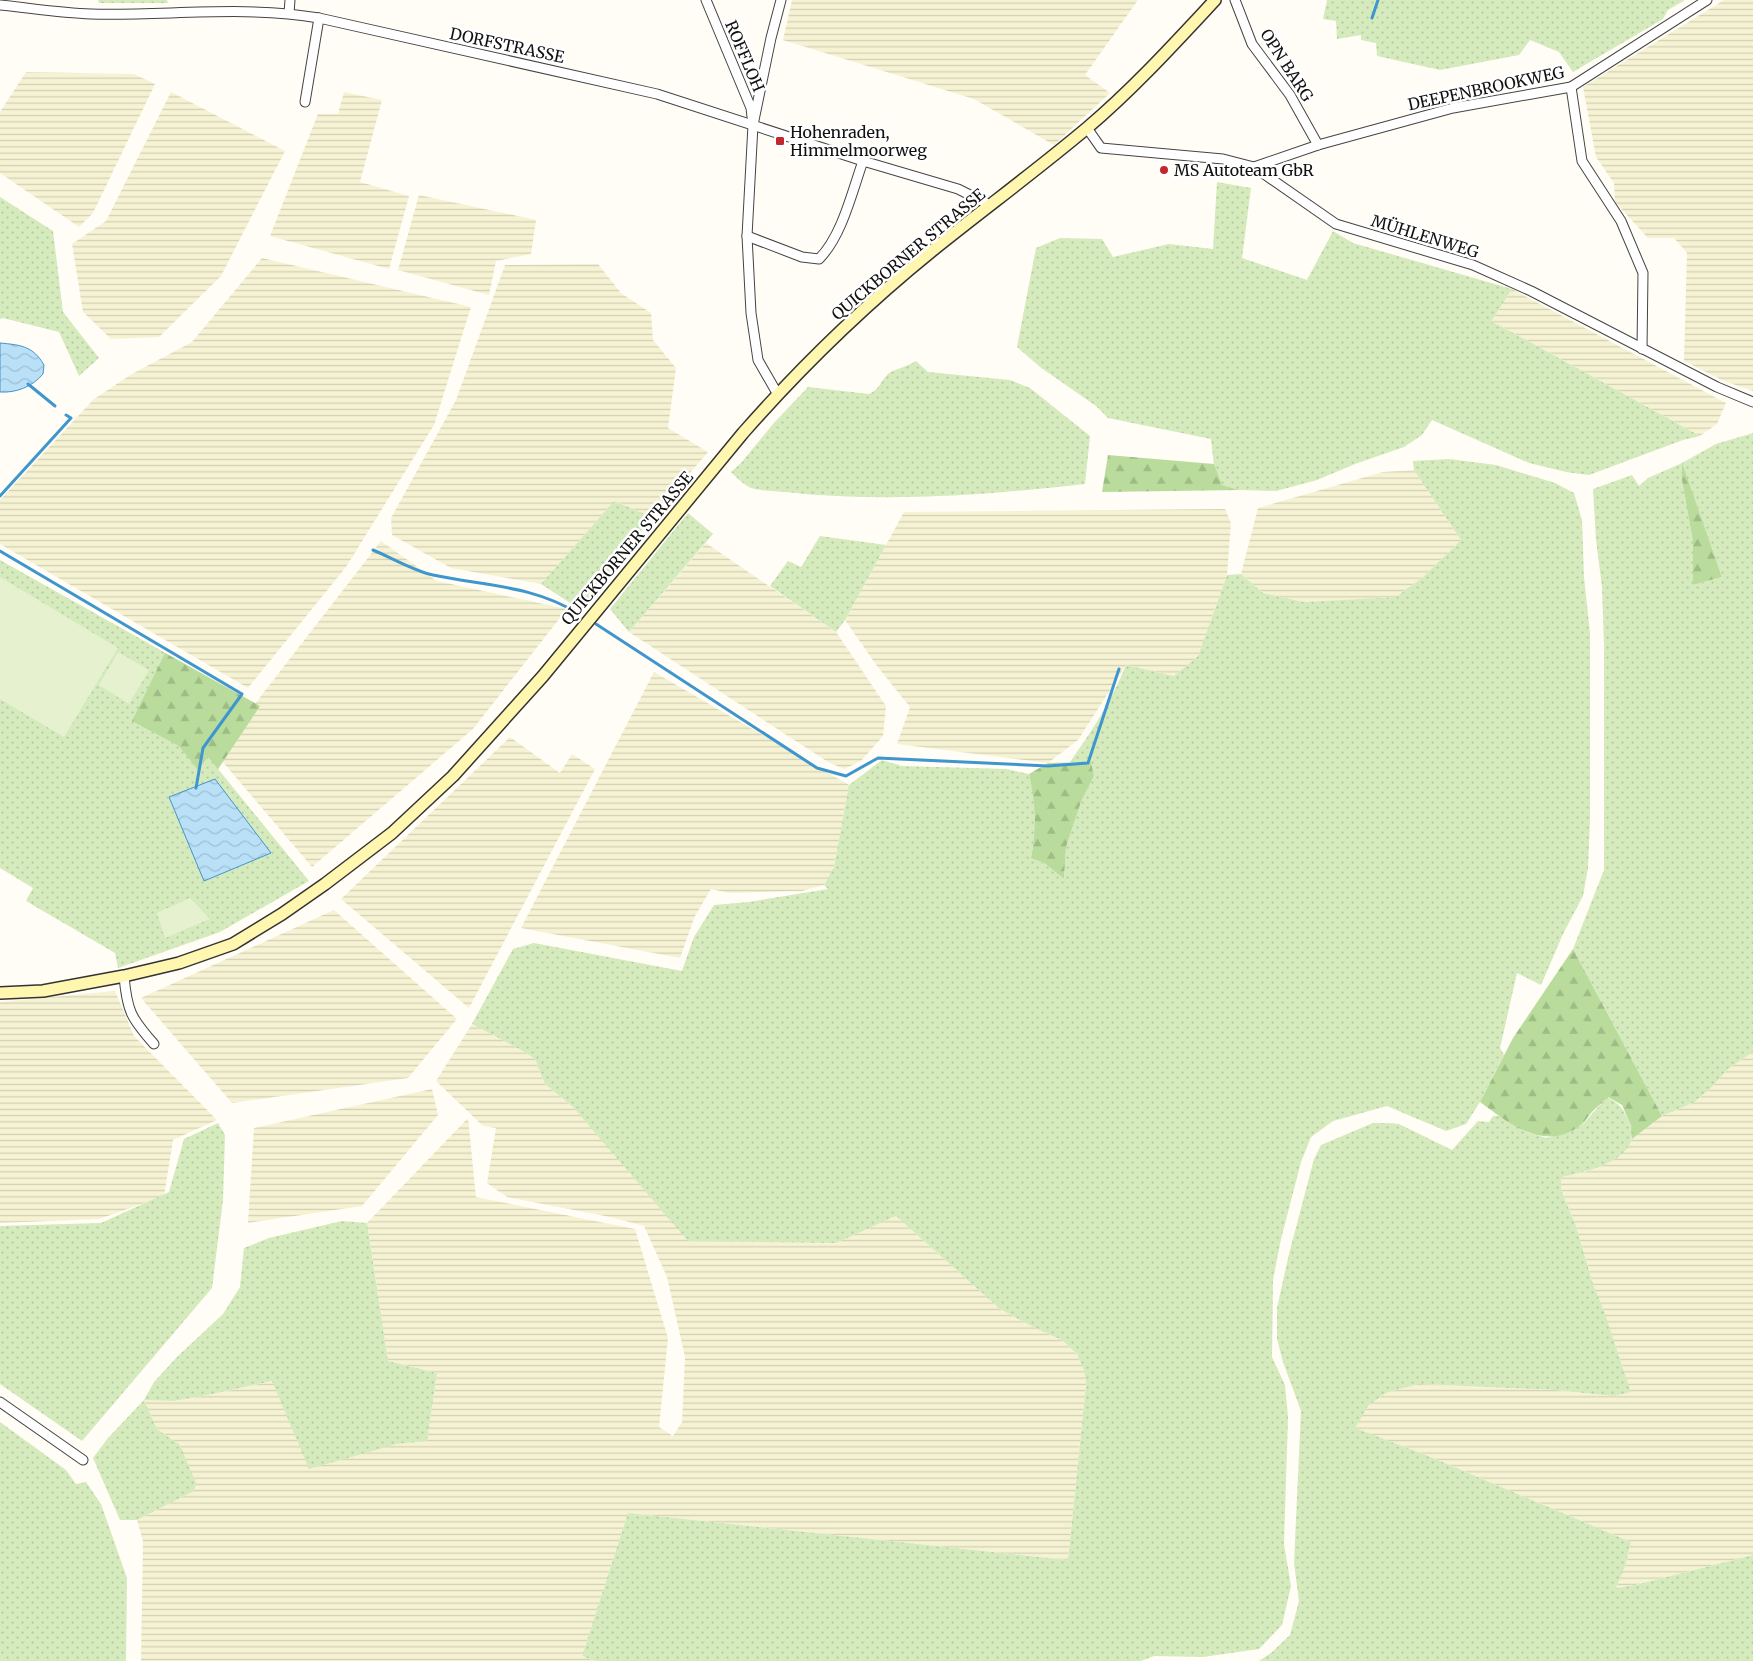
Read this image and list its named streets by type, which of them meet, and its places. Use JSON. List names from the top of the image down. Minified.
{"streets":{"main road":["QUICKBORNER STRASSE"],"street":["DORFSTRASSE","ROFFLOH","OPN BARG","DEEPENBROOKWEG","MÜHLENWEG"]},"crossings":[["DORFSTRASSE","ROFFLOH"],["DORFSTRASSE","QUICKBORNER STRASSE"],["OPN BARG","DEEPENBROOKWEG"],["DEEPENBROOKWEG","MÜHLENWEG"],["MÜHLENWEG","QUICKBORNER STRASSE"]],"places":{"transit":["Hohenraden, Himmelmoorweg"],"other":["MS Autoteam GbR"]}}
